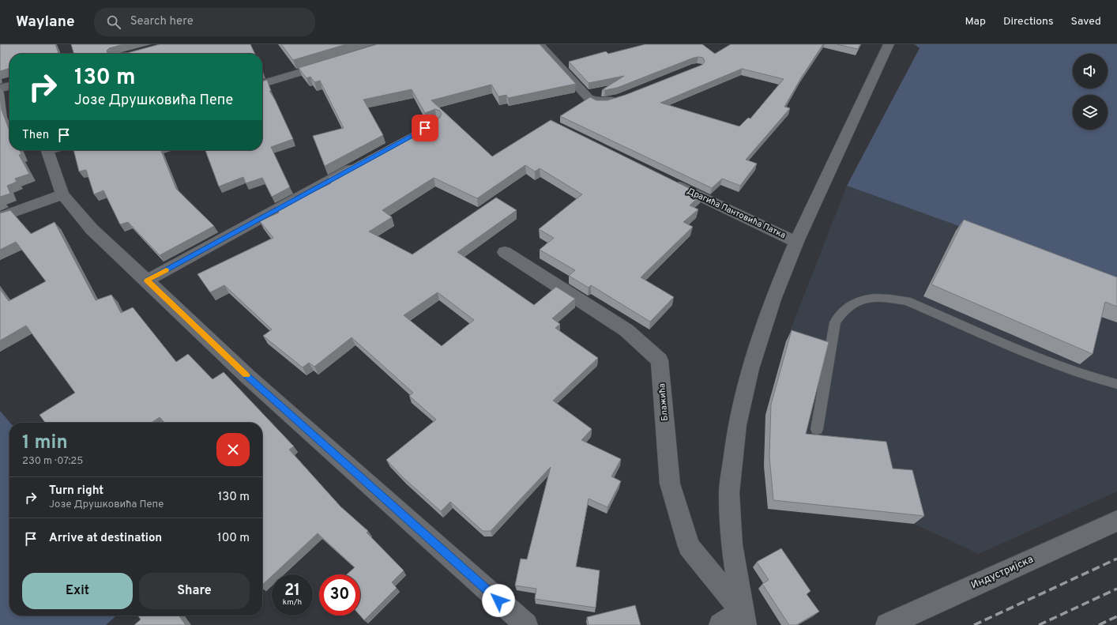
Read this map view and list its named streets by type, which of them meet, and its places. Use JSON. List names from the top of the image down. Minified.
{"streets":{"street":["Драгића Пантовића Патка","Блажића","Индустријска"]},"page":{"header":"Waylane","search":"Search here","nav":["Map","Directions","Saved"],"turn":["130 m","Јозе Друшковића Пепе"],"then":"Then","heading":["1 min","230 m · 07:25"],"list":[{"name":"Turn right","note":"Јозе Друшковића Пепе","value":"130 m"},{"name":"Arrive at destination","value":"100 m"}],"buttons":["Exit","Share"],"speed":"21 km/h","limit":"30"}}
